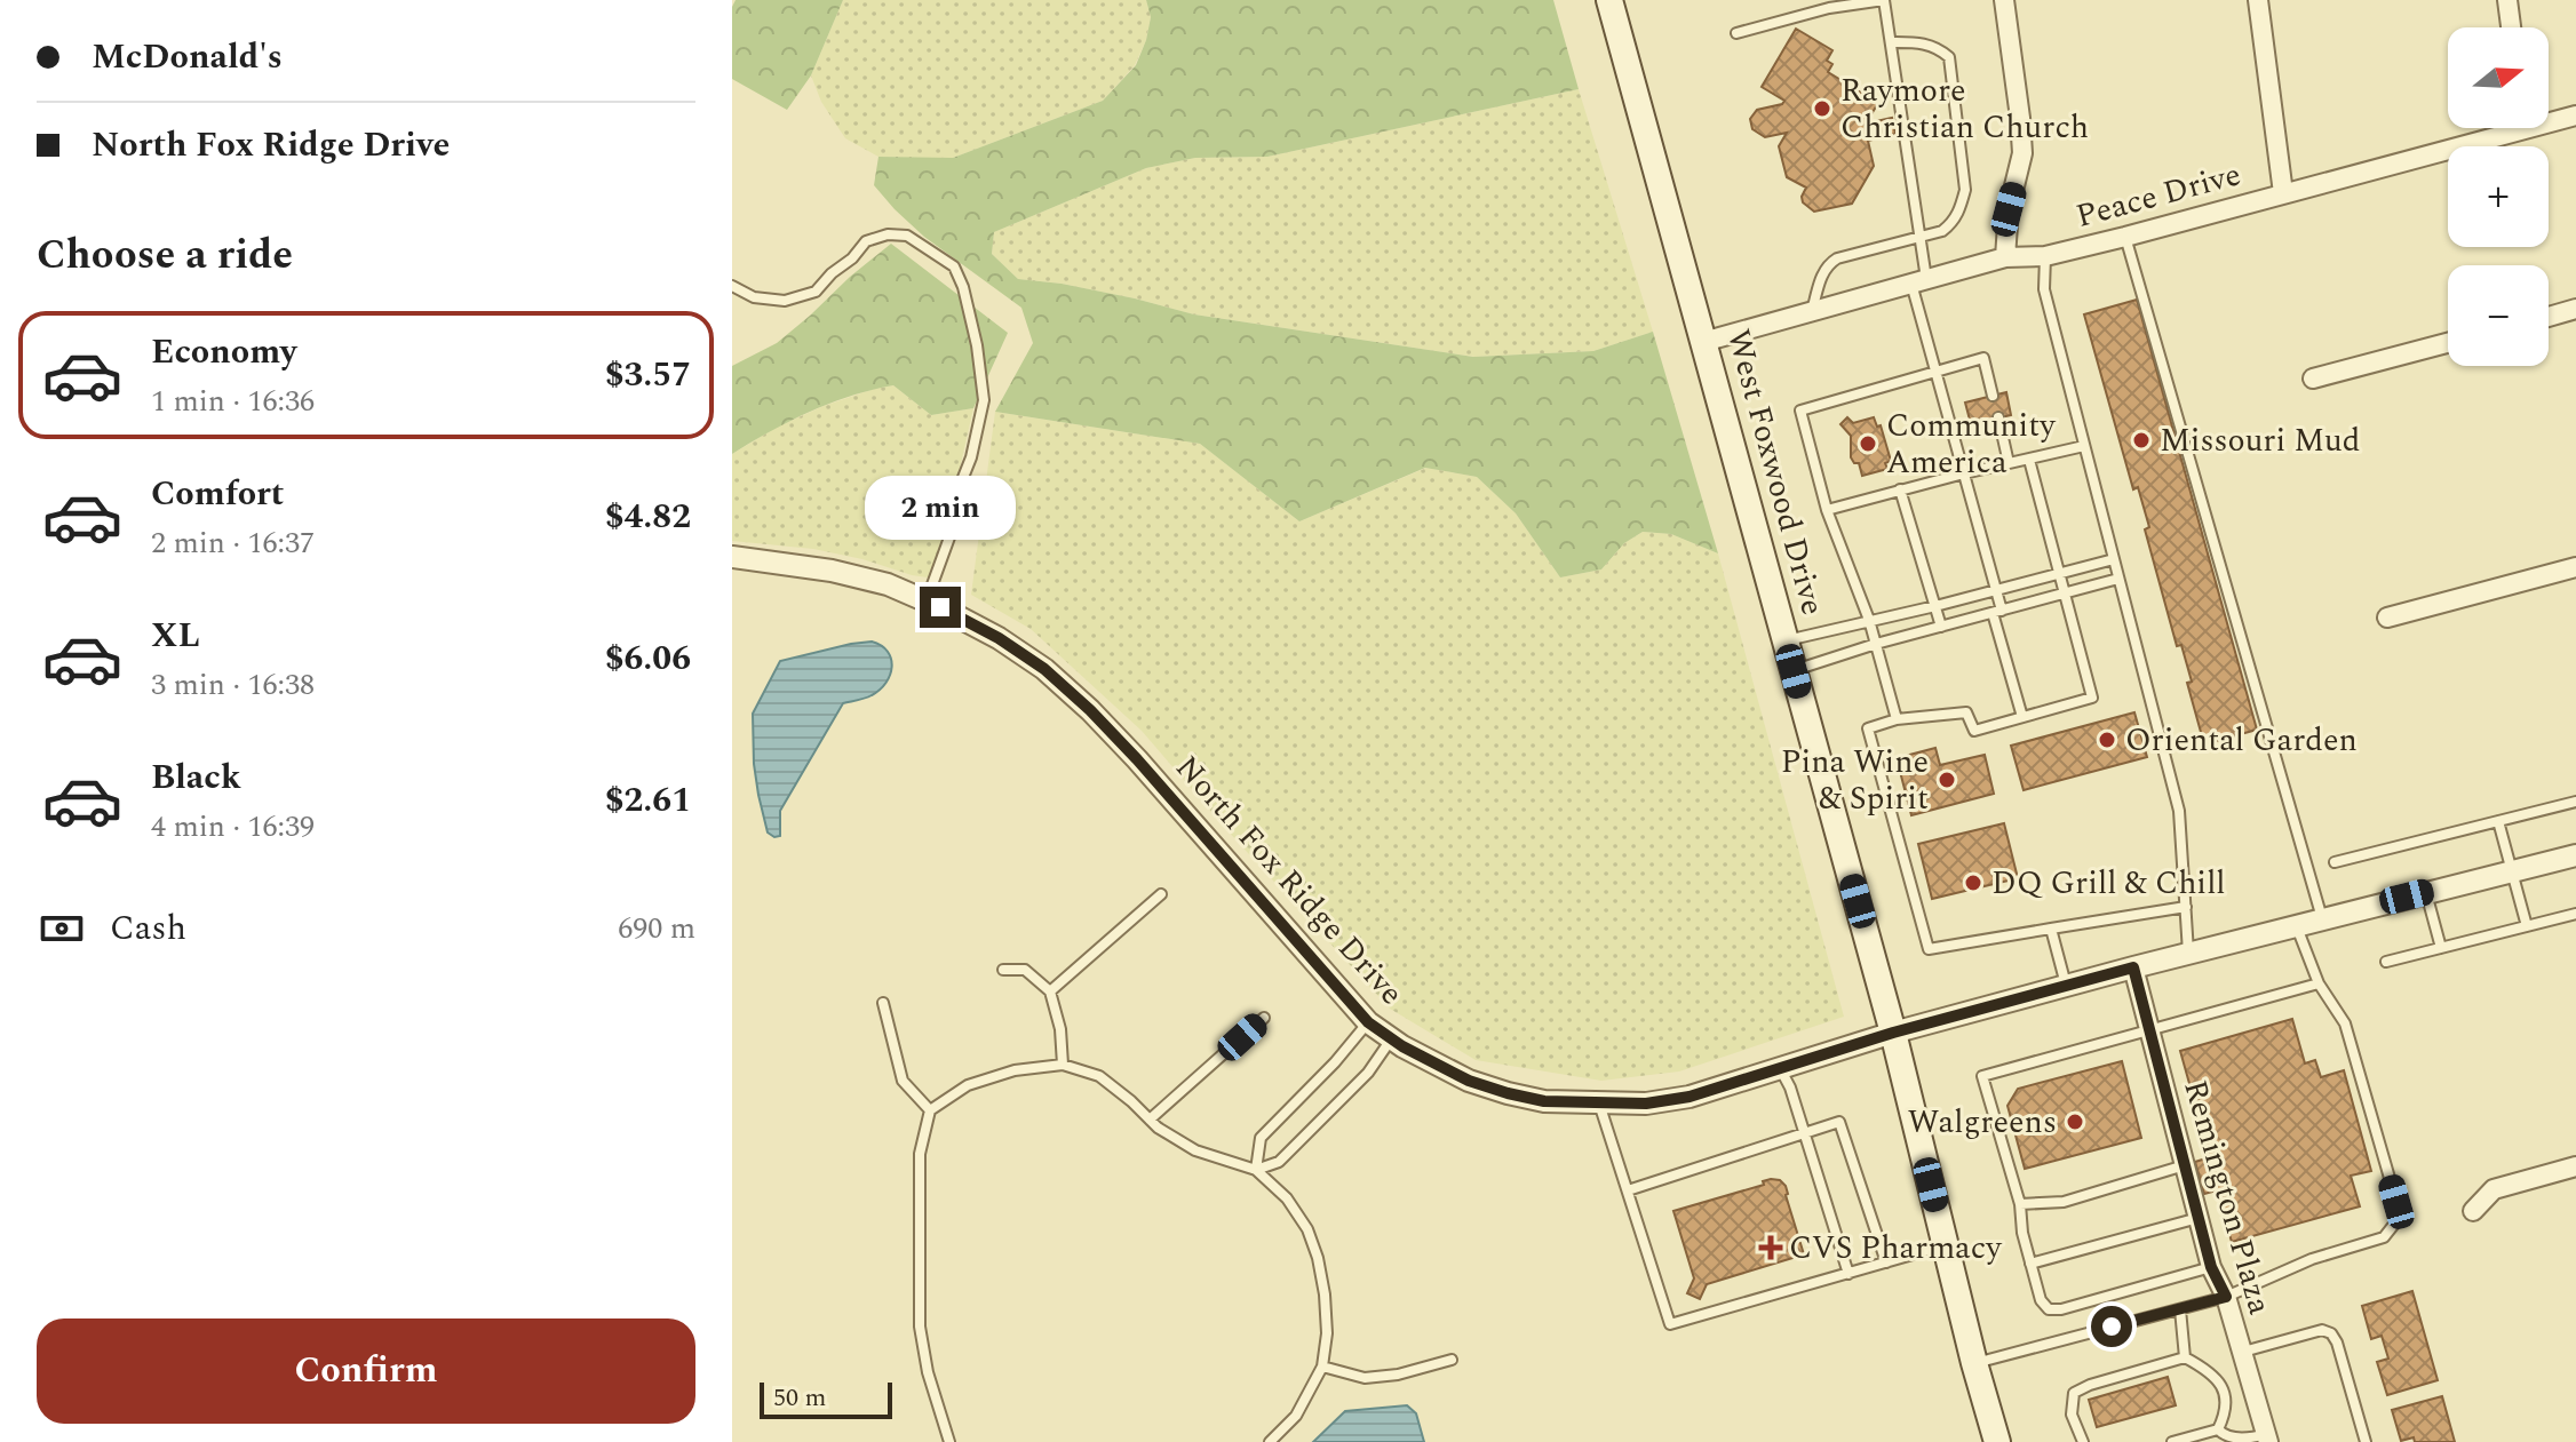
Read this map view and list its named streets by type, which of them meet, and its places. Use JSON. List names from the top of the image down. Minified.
{"streets":{"main road":["West Foxwood Drive"],"street":["Peace Drive","North Fox Ridge Drive","Remington Plaza"]},"crossings":[["Peace Drive","West Foxwood Drive"],["West Foxwood Drive","North Fox Ridge Drive"],["North Fox Ridge Drive","Remington Plaza"]],"places":{"other":["Raymore Christian Church","Missouri Mud","Community America","Oriental Garden","Pina Wine & Spirit","DQ Grill & Chill","Walgreens"],"health":["CVS Pharmacy"]},"scale_bar":"50 m","north":"right","page":{"banner":["McDonald's","North Fox Ridge Drive"],"map_buttons":["+","−"],"heading":"Choose a ride","list":[{"name":"Economy","note":"1 min · 16:36","value":"$3.57"},{"name":"Comfort","note":"2 min · 16:37","value":"$4.82"},{"name":"XL","note":"3 min · 16:38","value":"$6.06"},{"name":"Black","note":"4 min · 16:39","value":"$2.61"}],"bubble":"2 min","pay":["Cash","690 m"],"buttons":"Confirm","scale":"50 m"}}
